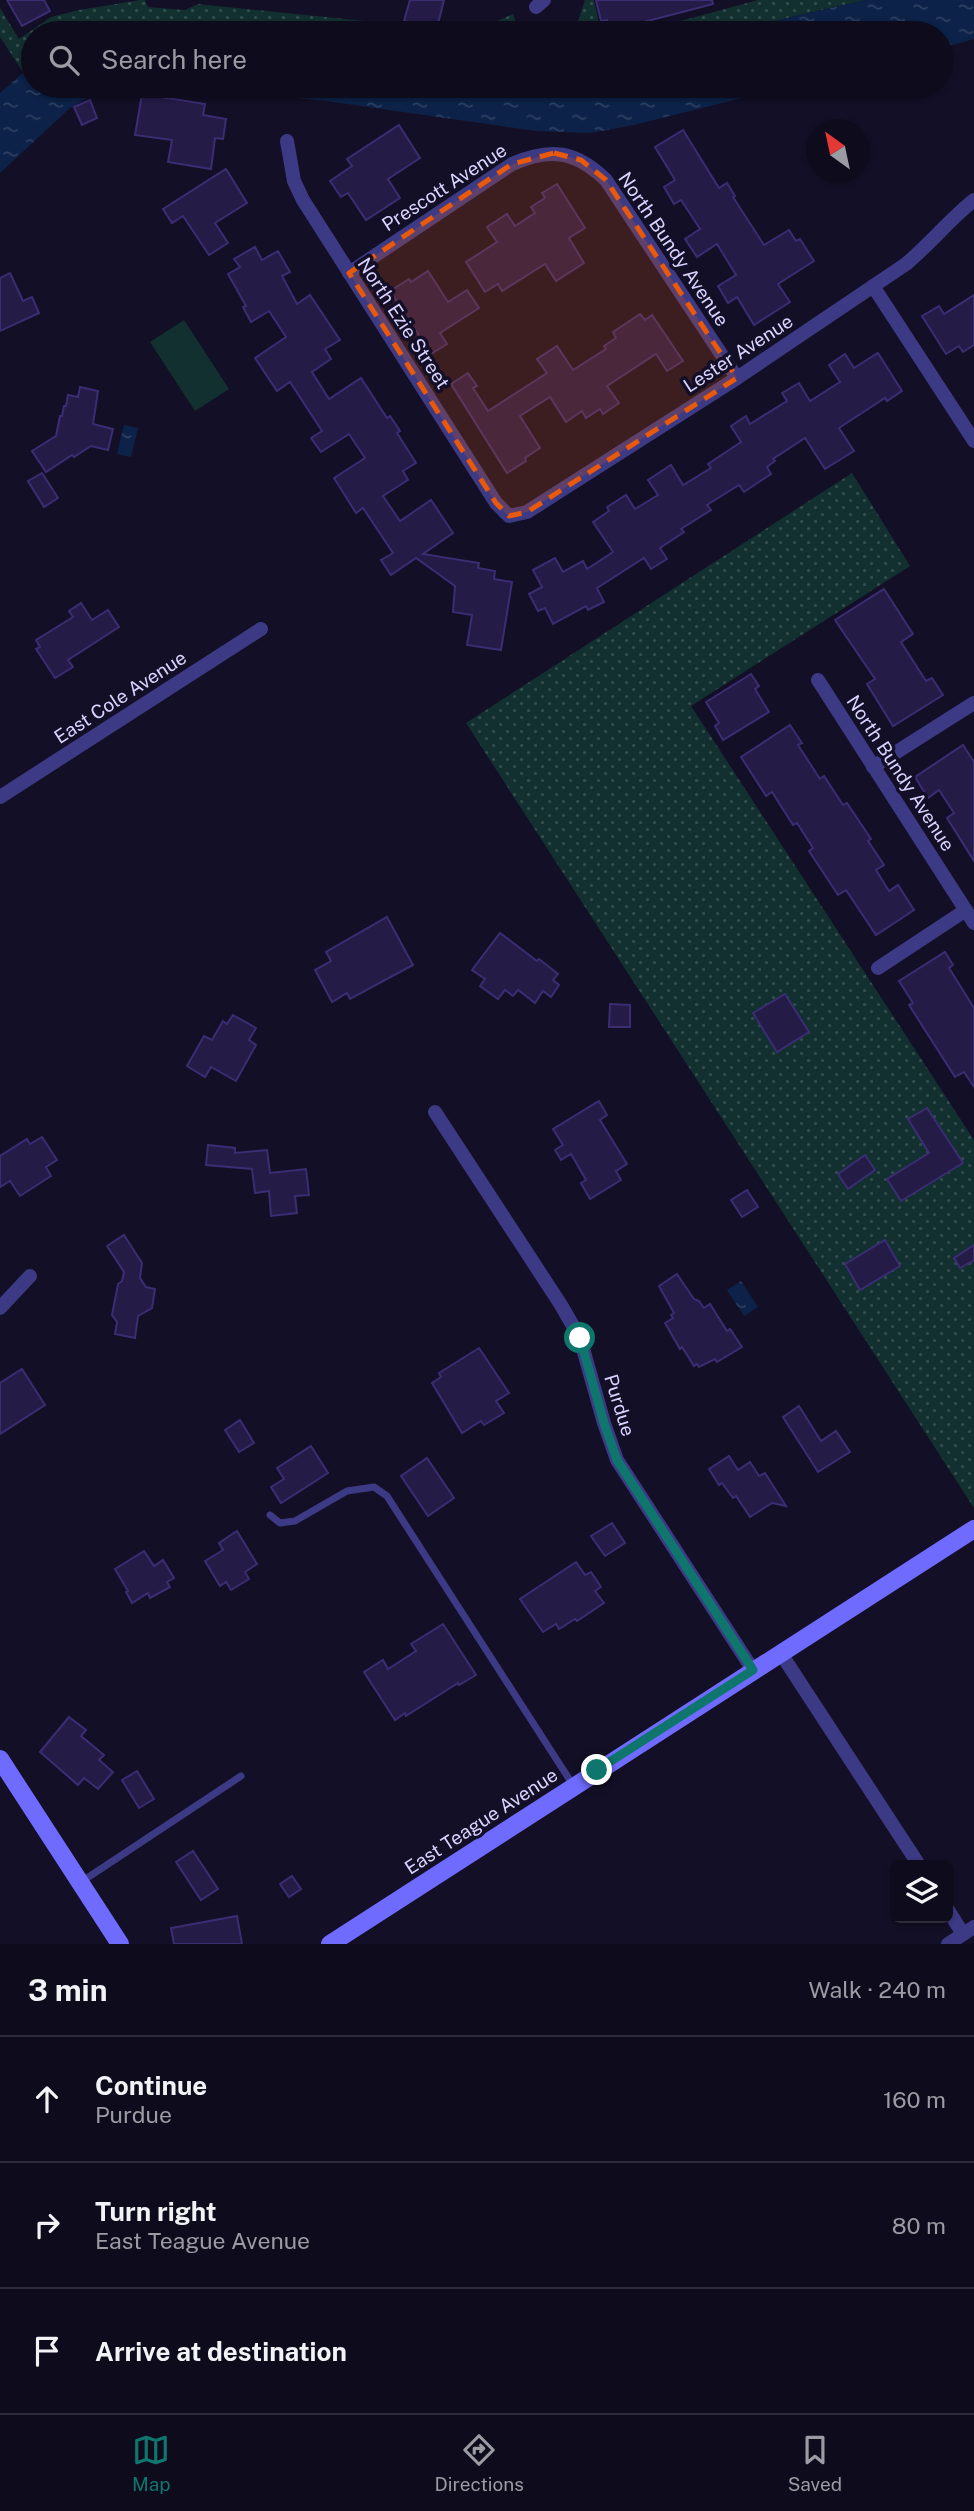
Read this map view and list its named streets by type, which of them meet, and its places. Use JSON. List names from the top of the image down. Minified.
{"streets":{"street":["Prescott Avenue","North Bundy Avenue","North Ezie Street","Lester Avenue","East Cole Avenue","Purdue","East Teague Avenue"]},"crossings":[["Prescott Avenue","North Bundy Avenue"],["Prescott Avenue","North Ezie Street"],["North Bundy Avenue","Lester Avenue"],["North Ezie Street","Lester Avenue"],["Purdue","East Teague Avenue"]],"north":"top left","page":{"search":"Search here","heading":["3 min","Walk · 240 m"],"list":[["Continue","Purdue","160 m"],["Turn right","East Teague Avenue","80 m"],"Arrive at destination"],"nav":["Map","Directions","Saved"]}}
